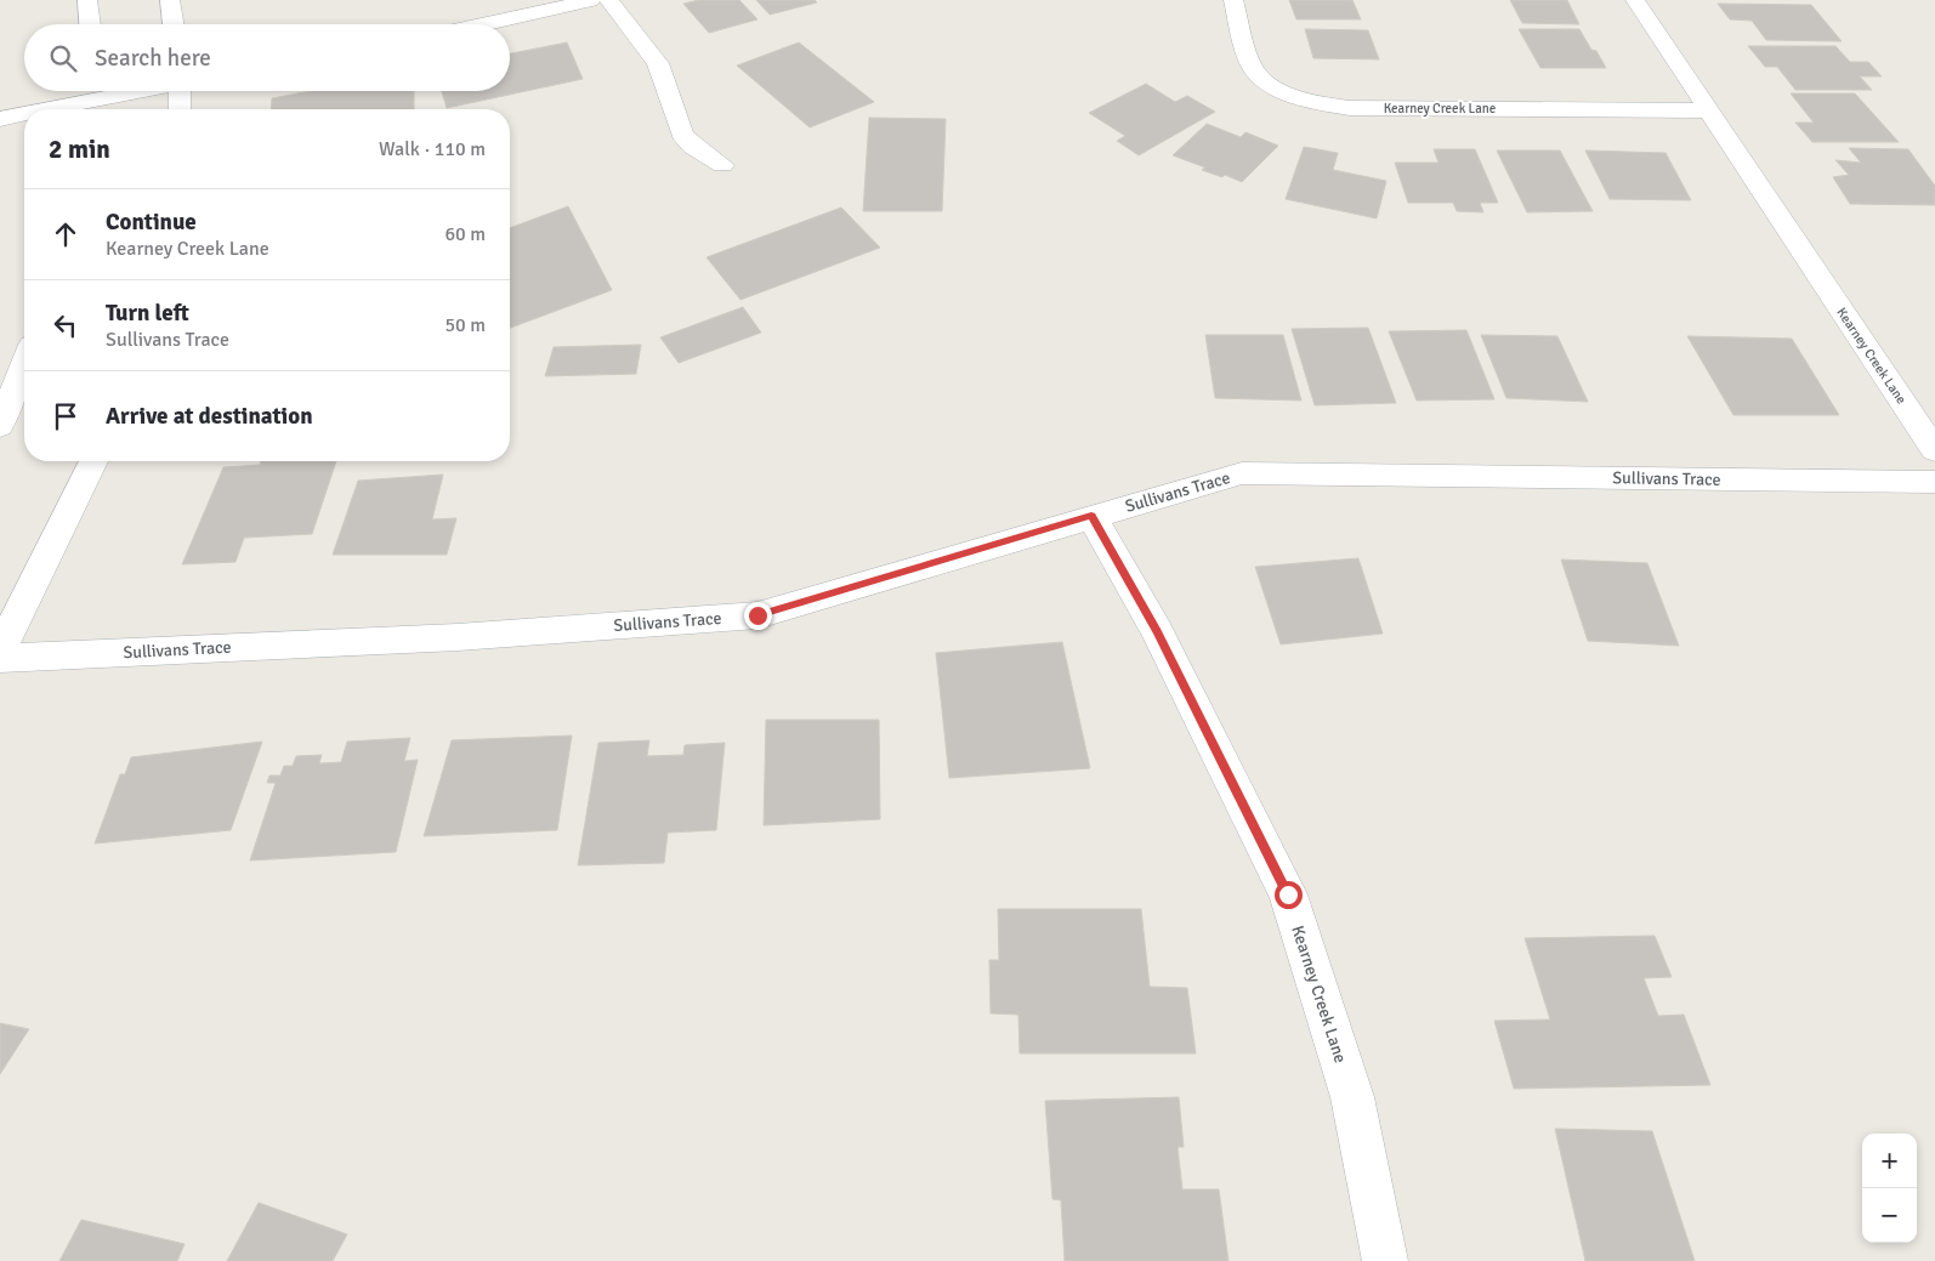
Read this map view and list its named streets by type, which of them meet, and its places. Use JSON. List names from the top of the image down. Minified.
{"streets":{"street":["Kearney Creek Lane","Sullivans Trace"]},"crossings":[["Kearney Creek Lane","Sullivans Trace"]],"page":{"search":"Search here","heading":["2 min","Walk · 110 m"],"list":[["Continue","Kearney Creek Lane","60 m"],["Turn left","Sullivans Trace","50 m"],"Arrive at destination"],"map_buttons":["+","−"]}}
